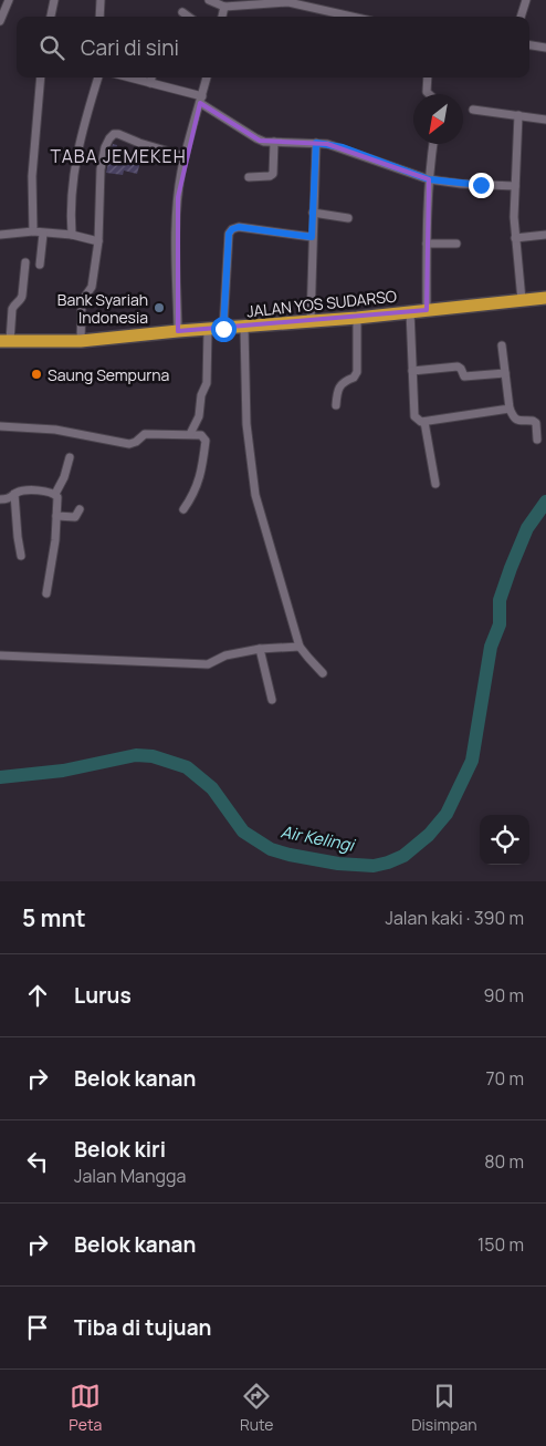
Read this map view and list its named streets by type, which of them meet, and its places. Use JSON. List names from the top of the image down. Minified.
{"streets":{"highway":["JALAN YOS SUDARSO"]},"districts":["TABA JEMEKEH"],"water":["Air Kelingi"],"places":["Bank Syariah Indonesia","Saung Sempurna"],"north":"bottom left","page":{"search":"Cari di sini","heading":["5 mnt","Jalan kaki · 390 m"],"list":[["Lurus","90 m"],["Belok kanan","70 m"],["Belok kiri","Jalan Mangga","80 m"],["Belok kanan","150 m"],"Tiba di tujuan"],"nav":["Peta","Rute","Disimpan"]}}
